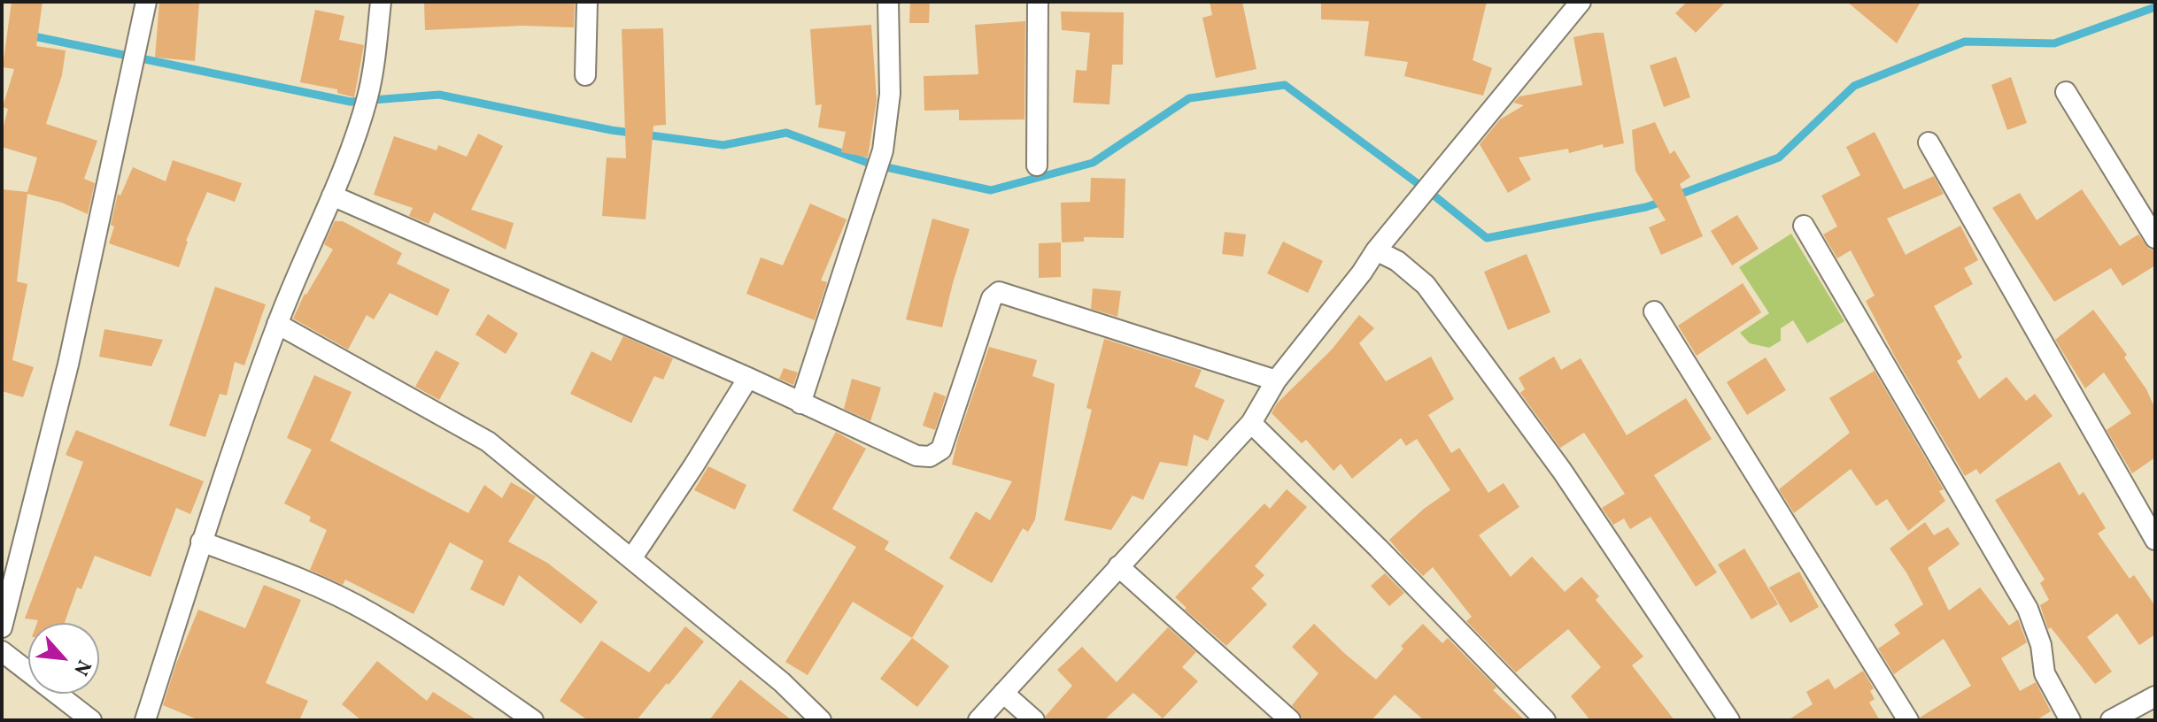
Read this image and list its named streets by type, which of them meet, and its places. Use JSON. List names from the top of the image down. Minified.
{"north":"bottom right"}
